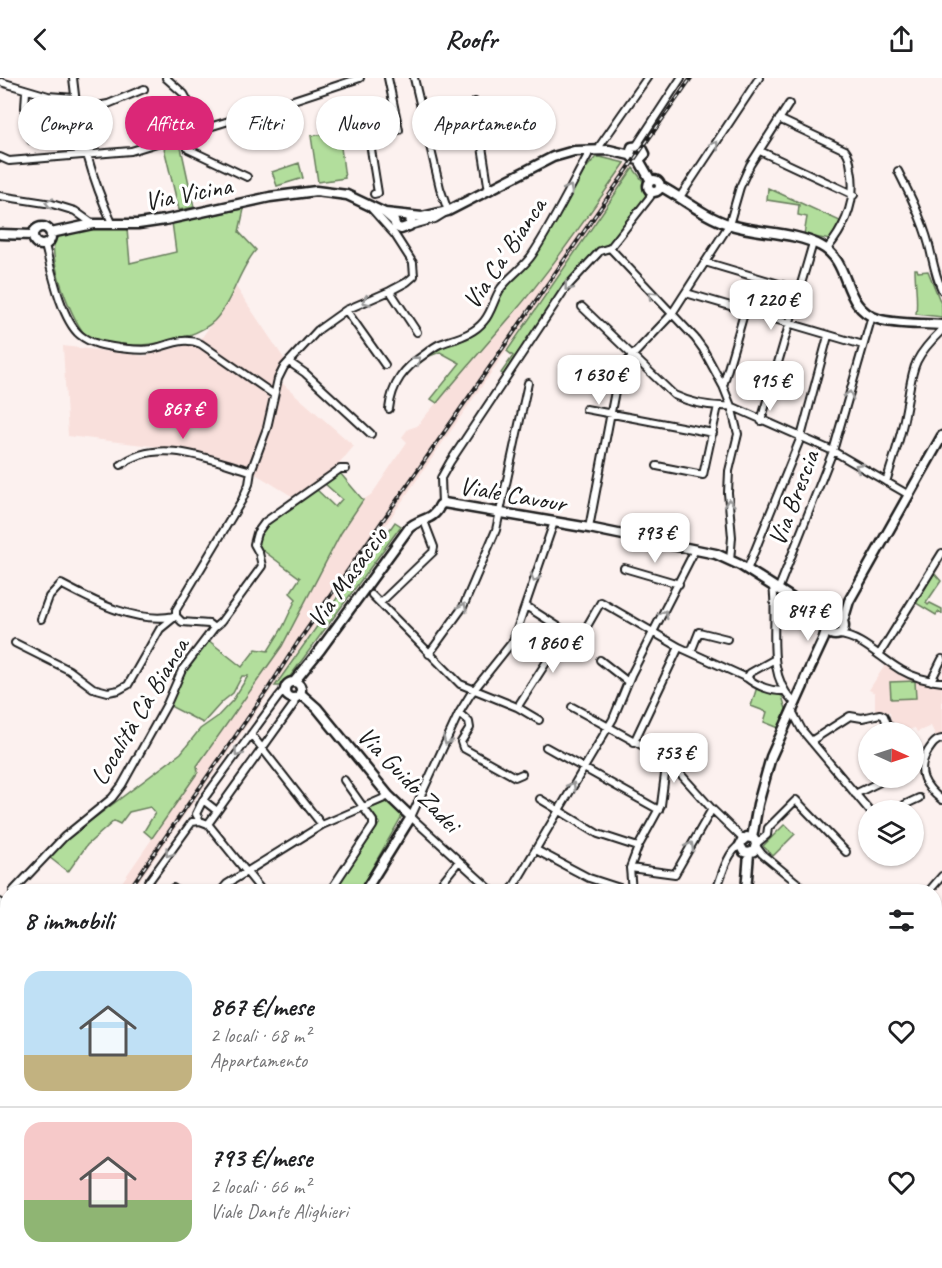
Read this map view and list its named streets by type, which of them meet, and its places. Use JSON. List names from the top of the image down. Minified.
{"streets":{"street":["Via Vicina","Via Ca' Bianca","Viale Cavour","Via Brescia","Via Masaccio","Località Cà Bianca","Via Guido Zadei"]},"crossings":[["Viale Cavour","Via Brescia"],["Viale Cavour","Via Masaccio"],["Via Masaccio","Via Guido Zadei"]],"north":"right","page":{"header":"Roofr","chip":["Compra","Affitta","Filtri","Nuovo","Appartamento"],"price":["1 220 €","1 630 €","915 €","867 €","793 €","847 €","1 860 €","753 €"],"heading":"8 immobili","list":[{"name":"867 €/mese","note":"2 locali · 68 m² · Appartamento"},{"name":"793 €/mese","note":"2 locali · 66 m² · Viale Dante Alighieri"}]}}
